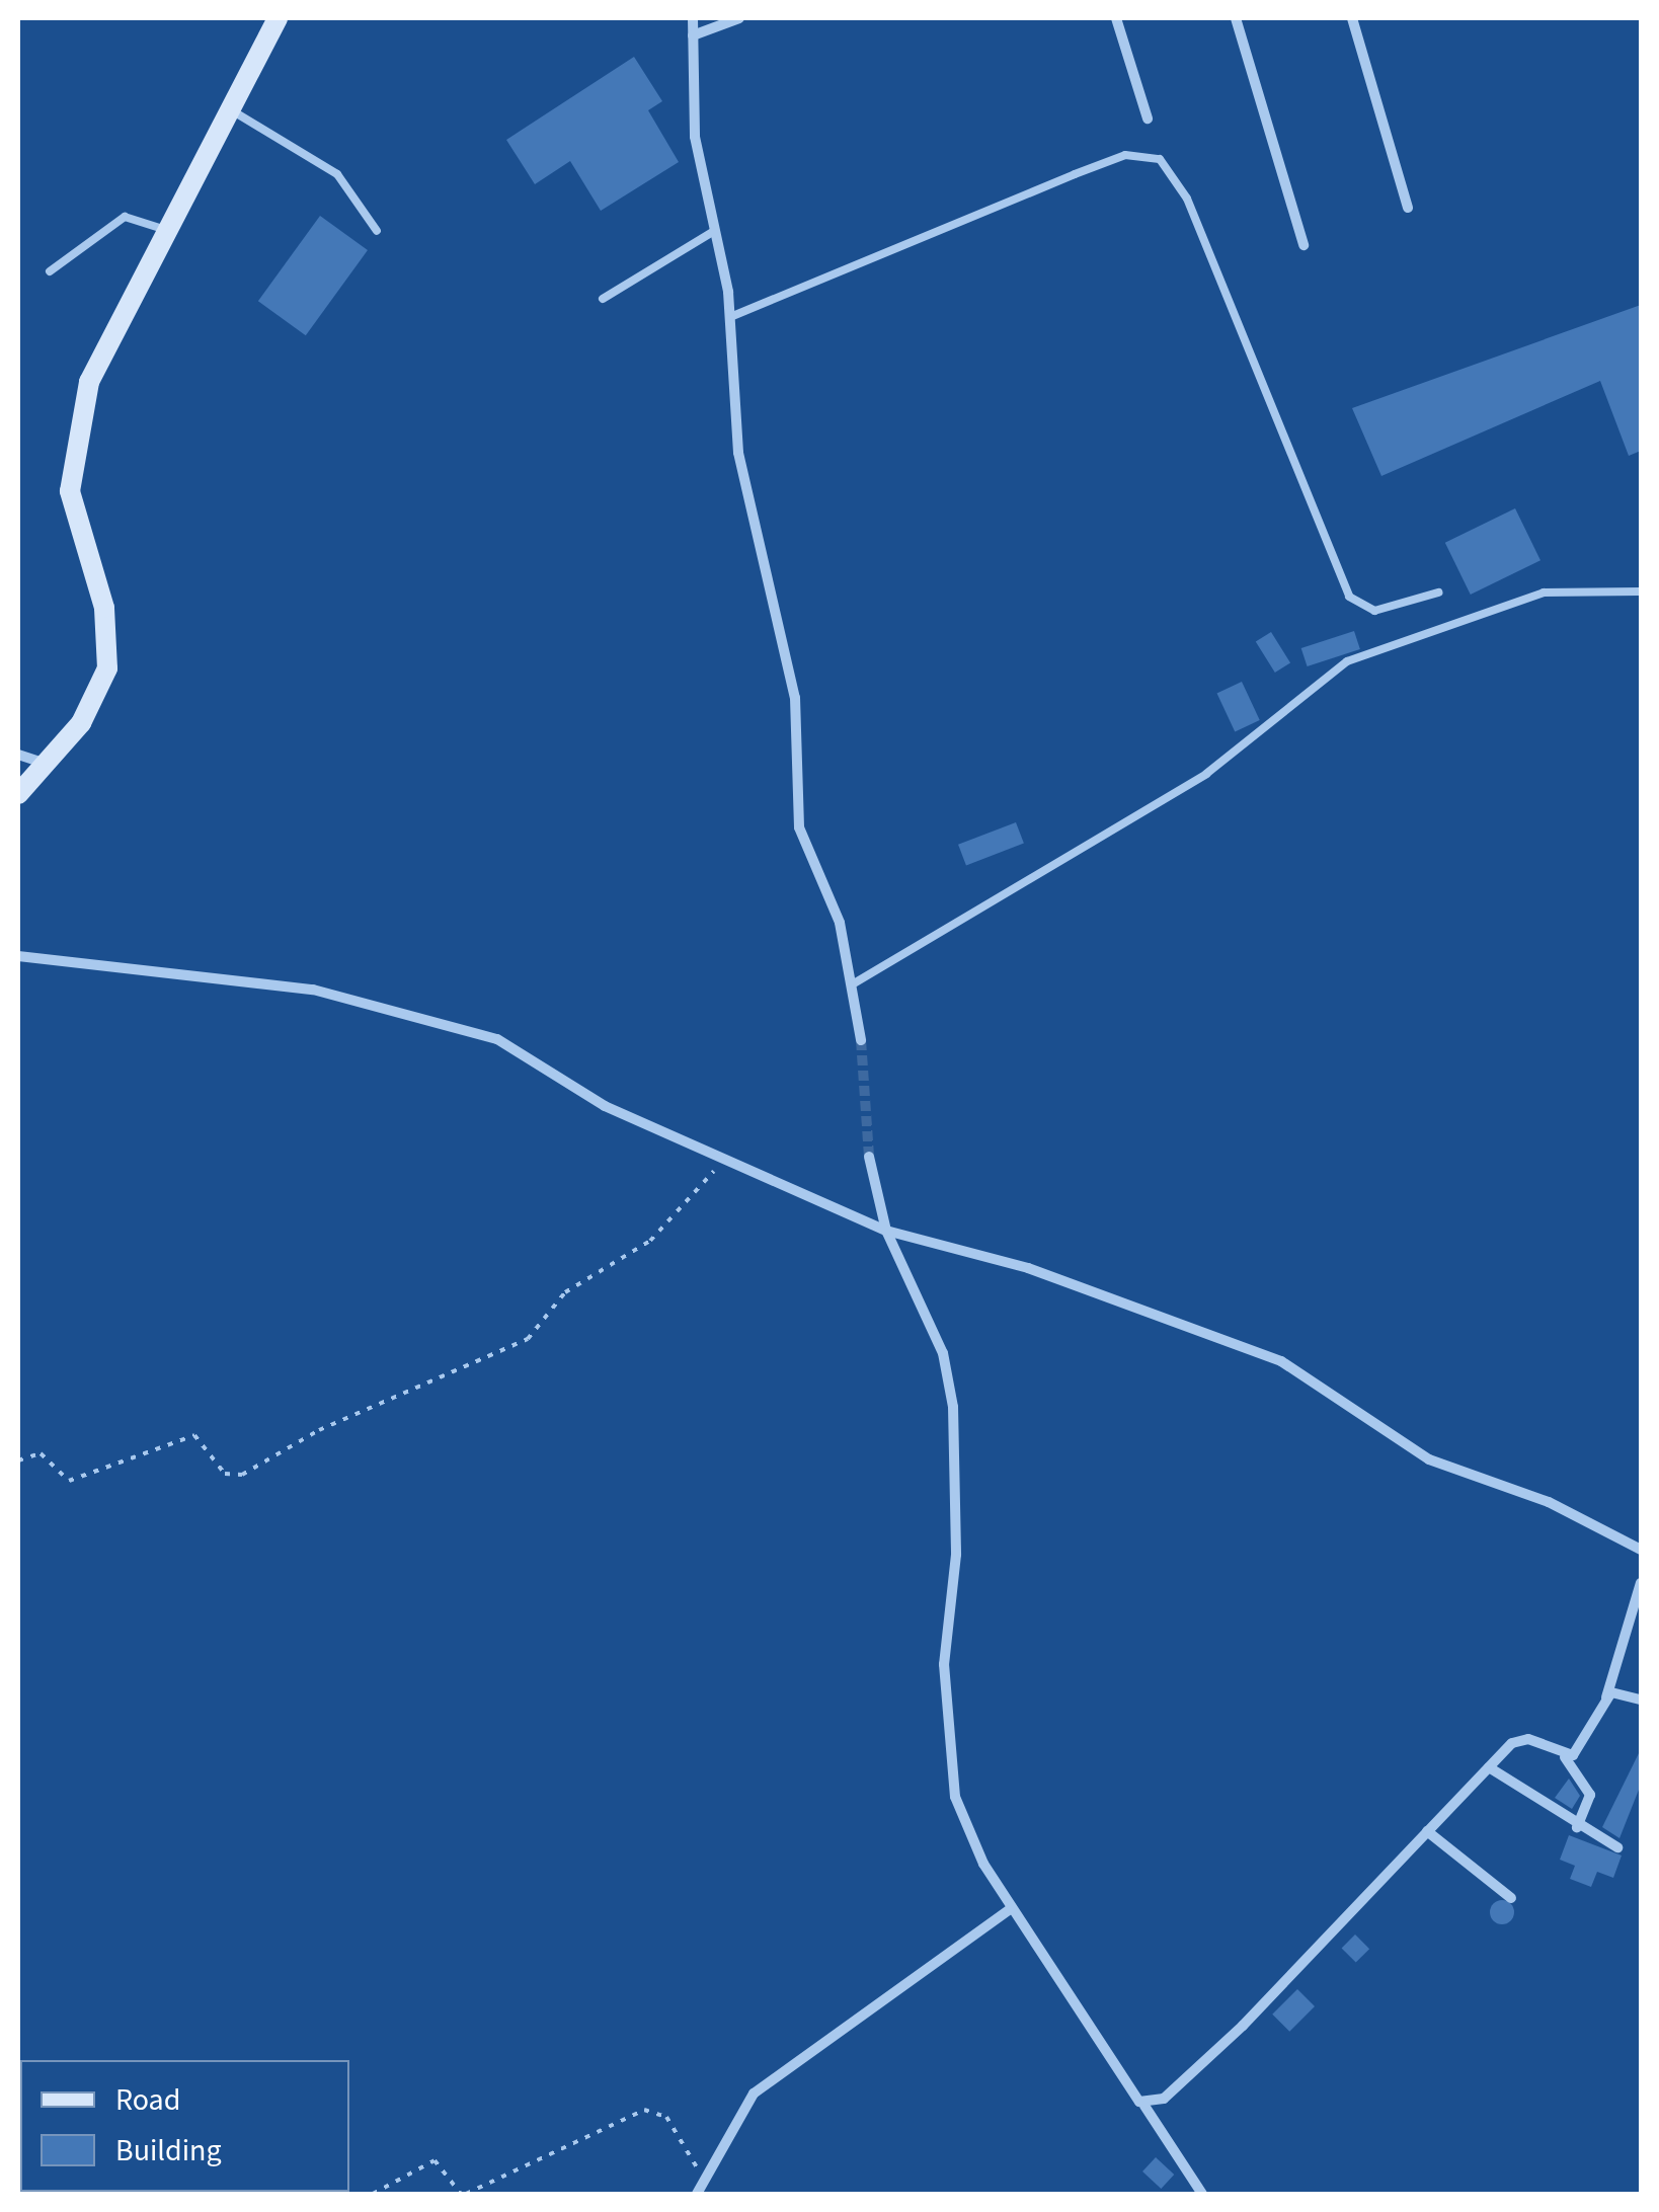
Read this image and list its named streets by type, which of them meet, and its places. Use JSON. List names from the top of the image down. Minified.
{"legend":["Road","Building"]}
